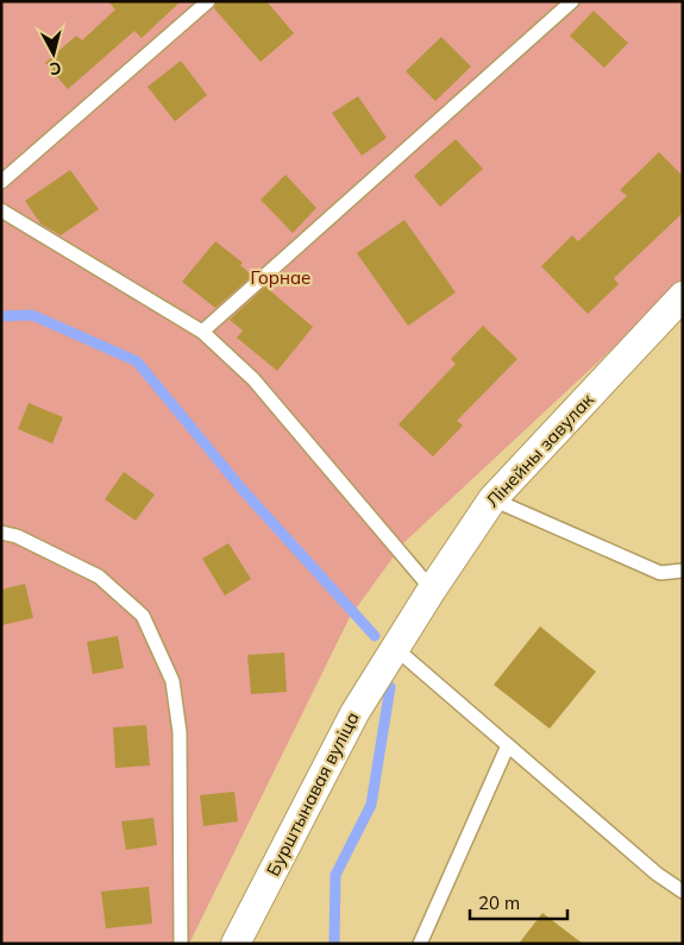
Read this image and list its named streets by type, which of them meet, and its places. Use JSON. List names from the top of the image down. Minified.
{"streets":{"street":["Лінейны завулак","Бурштынавая вуліца"]},"crossings":[["Лінейны завулак","Бурштынавая вуліца"]],"parks":["Горнае"],"scale_bar":"20 m","north":"bottom"}
